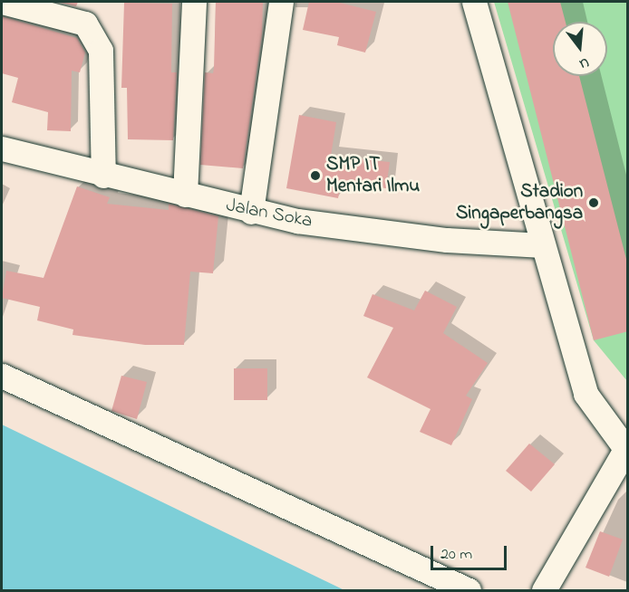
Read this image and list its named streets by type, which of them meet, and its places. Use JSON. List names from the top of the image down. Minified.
{"streets":{"street":["Jalan Soka"]},"places":["SMP IT Mentari Ilmu","Stadion Singaperbangsa"],"scale_bar":"20 m","north":"bottom"}
